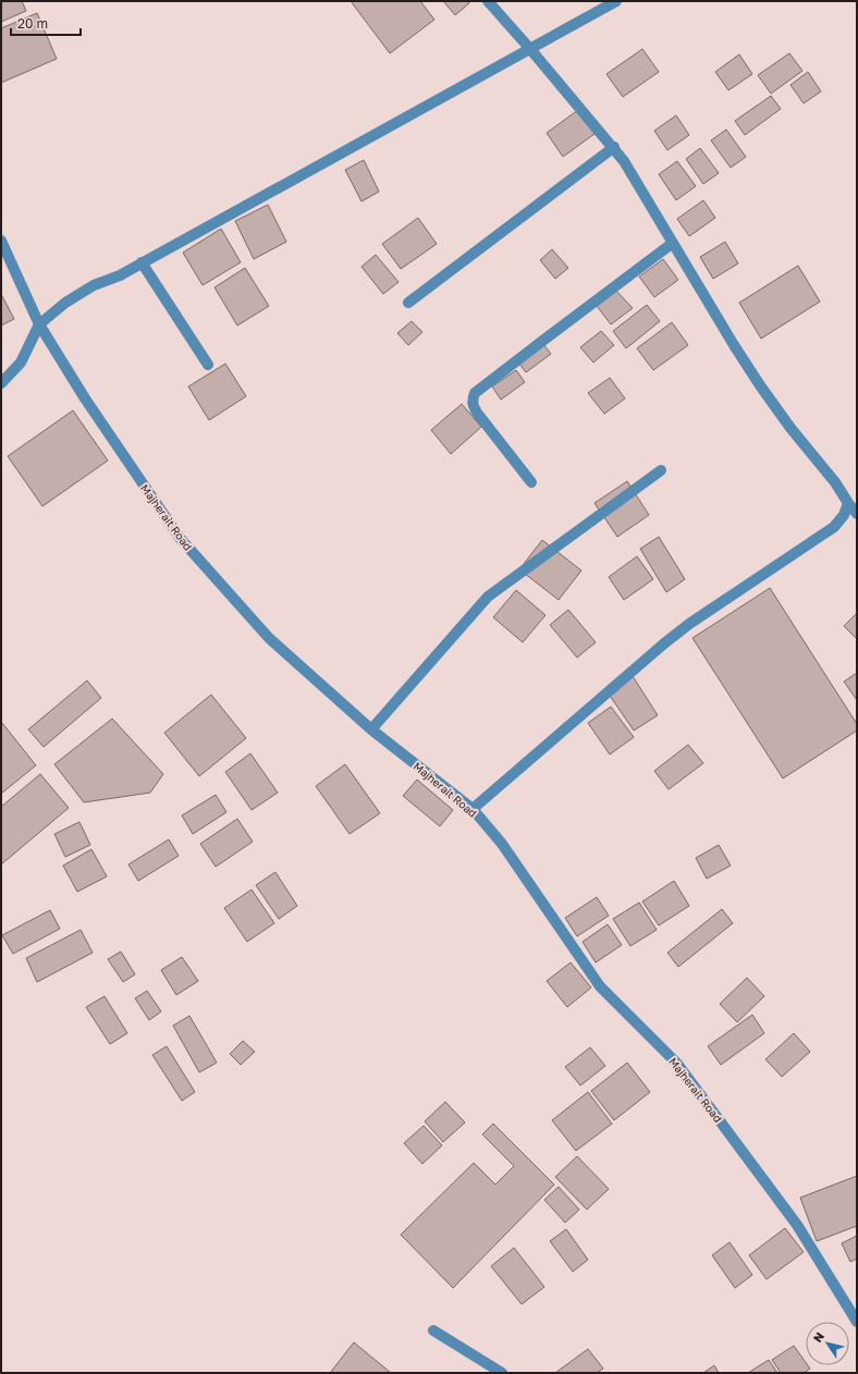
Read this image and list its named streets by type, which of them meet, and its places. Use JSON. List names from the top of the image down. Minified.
{"streets":{"street":["Majherait Road"]},"scale_bar":"20 m","north":"top left"}
